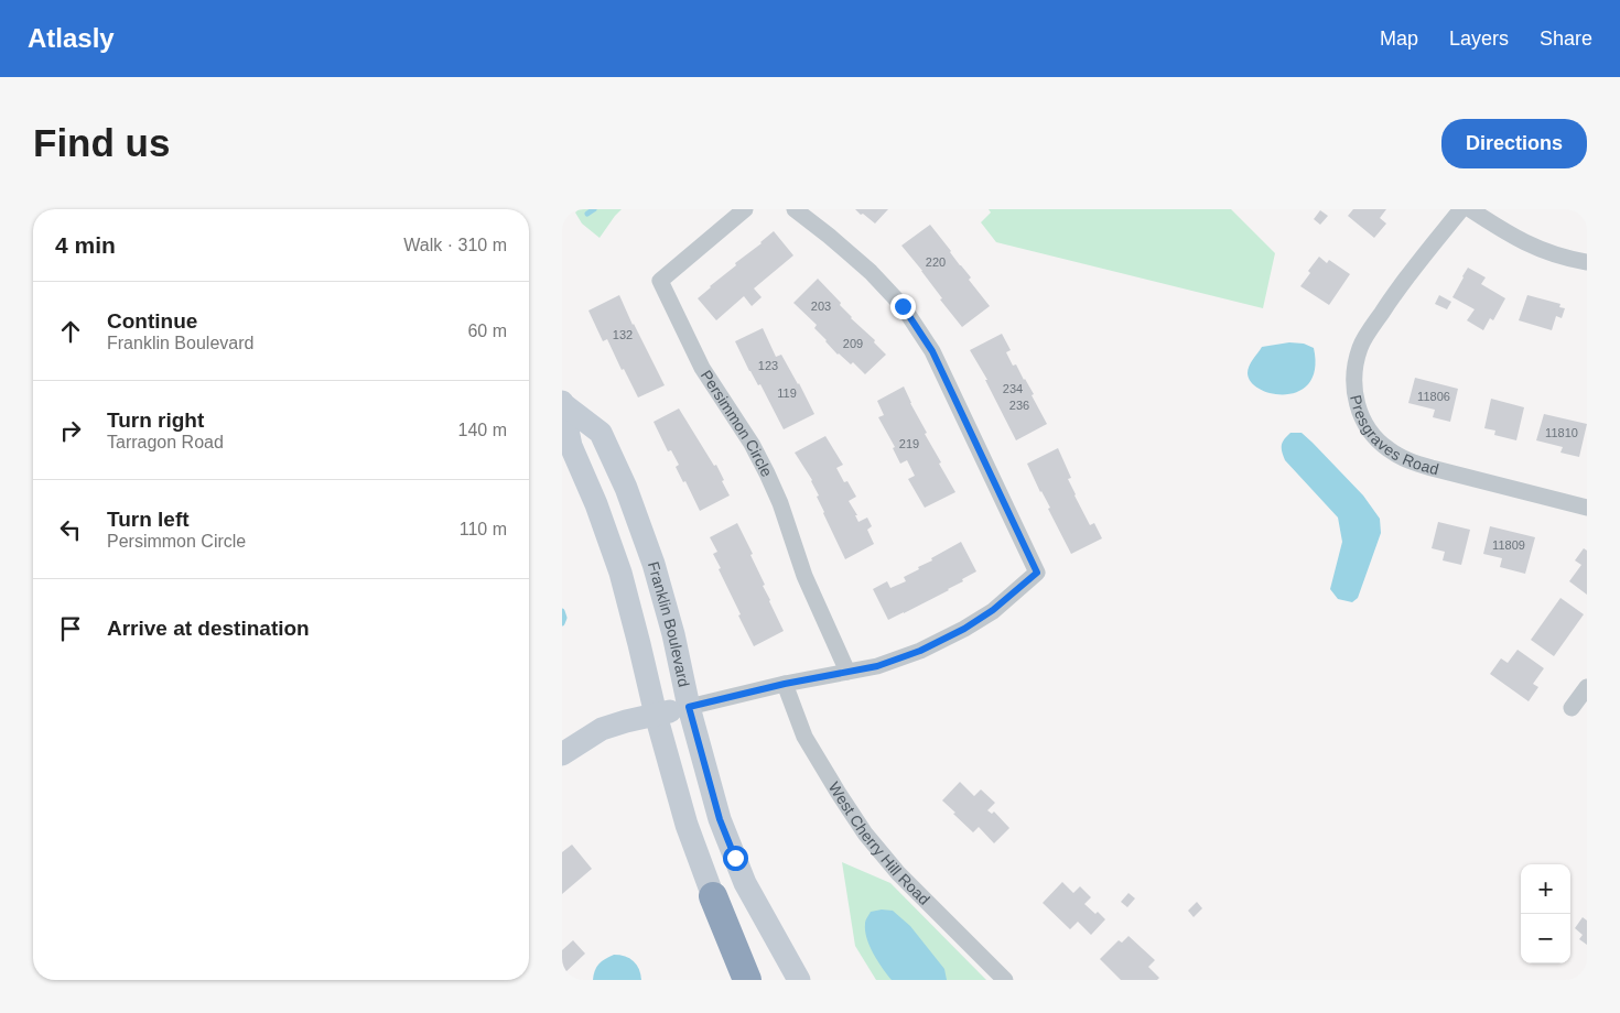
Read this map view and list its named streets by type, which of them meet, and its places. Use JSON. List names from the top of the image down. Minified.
{"streets":{"main road":["Franklin Boulevard"],"street":["Persimmon Circle","Presgraves Road","West Cherry Hill Road"]},"house_numbers":["220","203","132","209","123","234","119","11806","236","11810","219","11809"],"page":{"header":"Atlasly","nav":["Map","Layers","Share"],"buttons":"Directions","title":"Find us","heading":["4 min","Walk · 310 m"],"list":[["Continue","Franklin Boulevard","60 m"],["Turn right","Tarragon Road","140 m"],["Turn left","Persimmon Circle","110 m"],"Arrive at destination"],"map_buttons":["+","−"]}}
